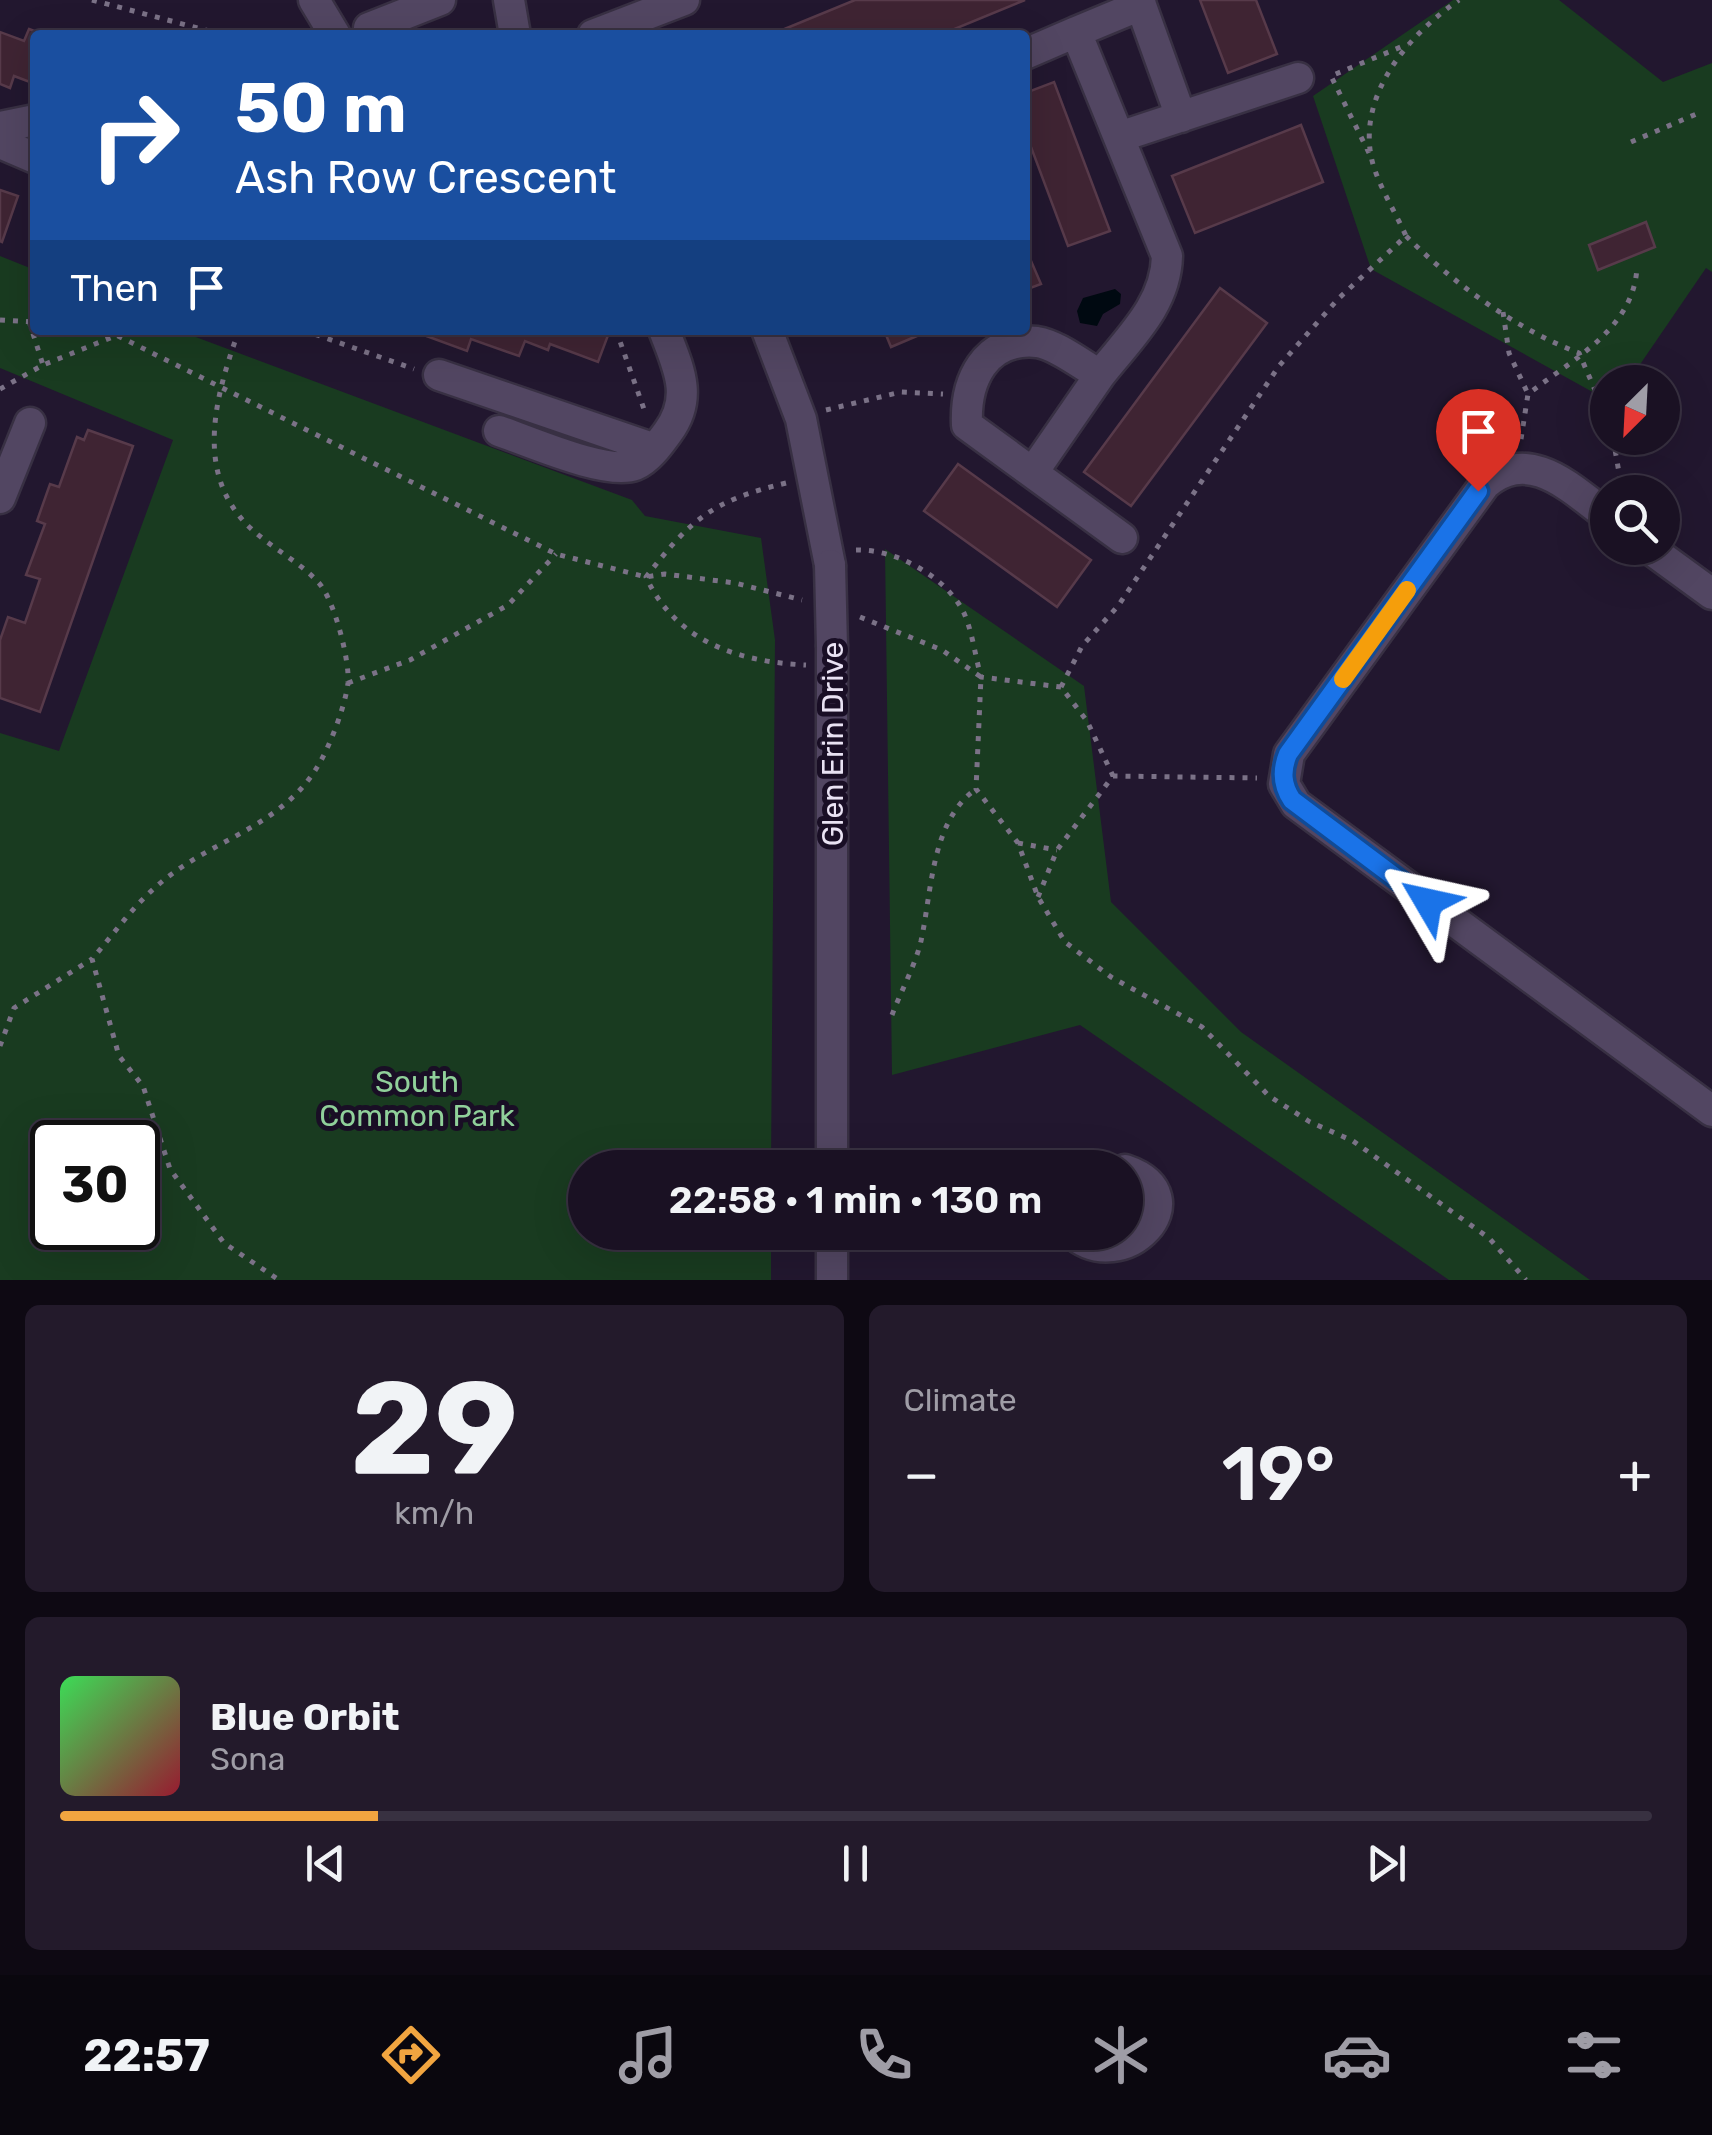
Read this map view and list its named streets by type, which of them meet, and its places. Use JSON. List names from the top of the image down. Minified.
{"streets":{"street":["Glen Erin Drive"]},"parks":["South Common Park"],"north":"bottom left","page":{"turn":["50 m","Ash Row Crescent"],"then":"Then","limit":"30","trip":"22:58 · 1 min · 130 m","tile":[["29","km/h"],"Climate"],"heat":["−","19°","+"],"song":["Blue Orbit","Sona"],"tabs":"22:57"}}
